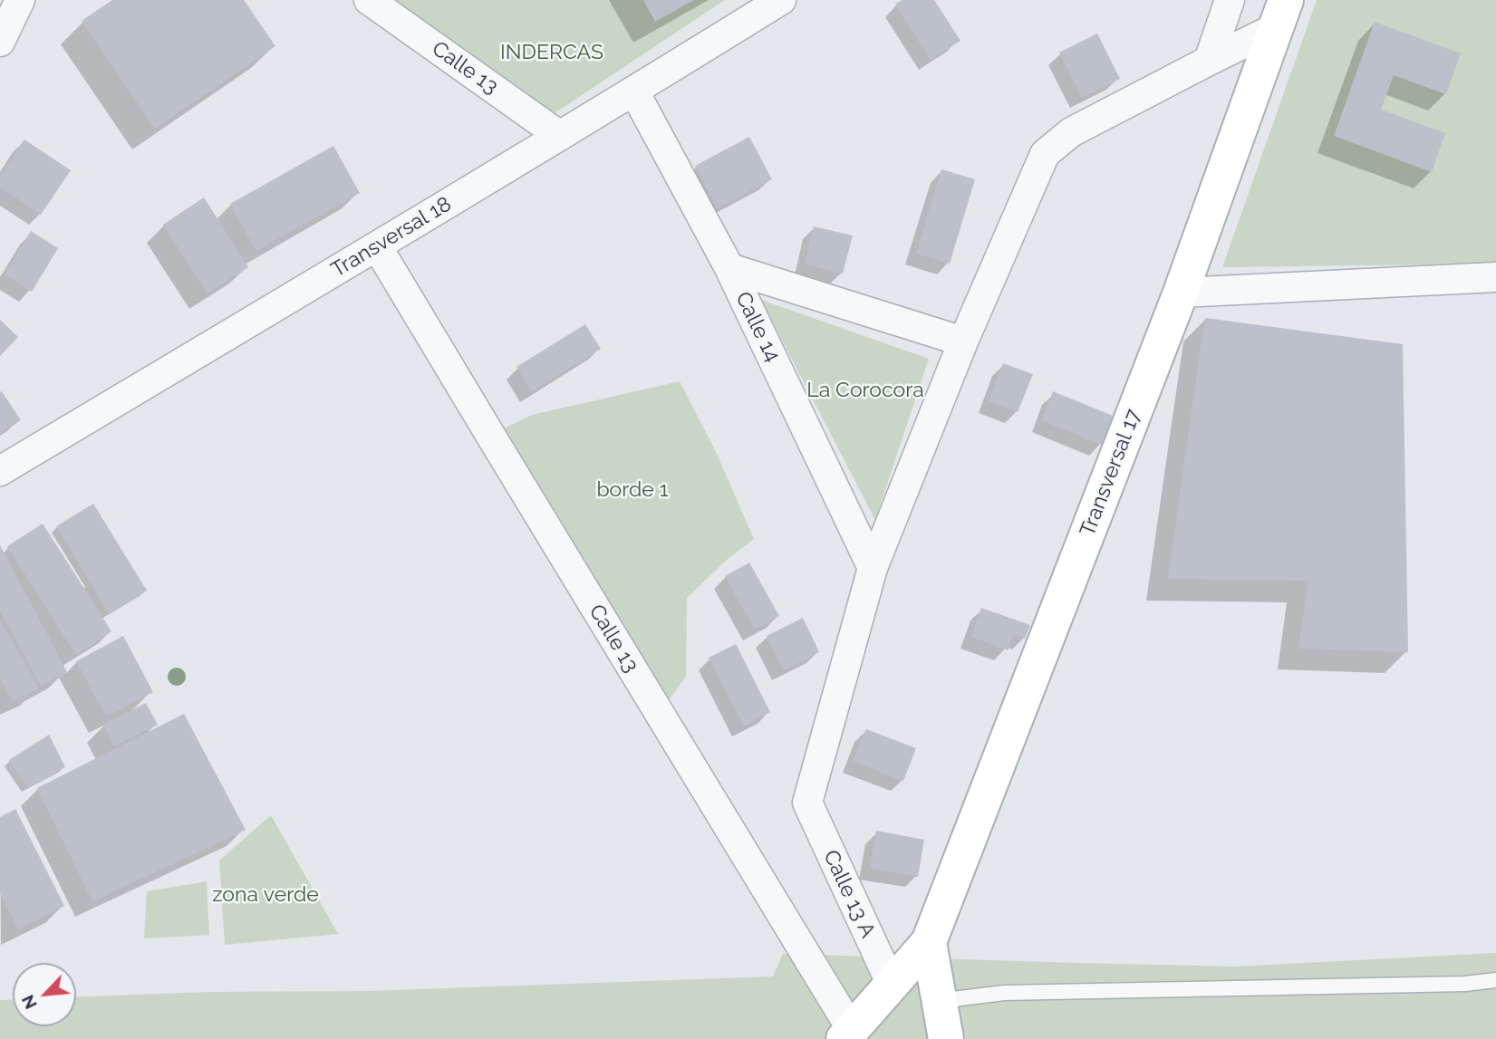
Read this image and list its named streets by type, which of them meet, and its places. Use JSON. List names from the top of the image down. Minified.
{"streets":{"street":["Calle 13","Transversal 18","Calle 14","Transversal 17","Calle 13 A"]},"crossings":[["Calle 13","Transversal 18"],["Transversal 18","Calle 14"],["Calle 14","Calle 13 A"]],"parks":["INDERCAS","La Corocora","borde 1","zona verde"],"north":"bottom left"}
